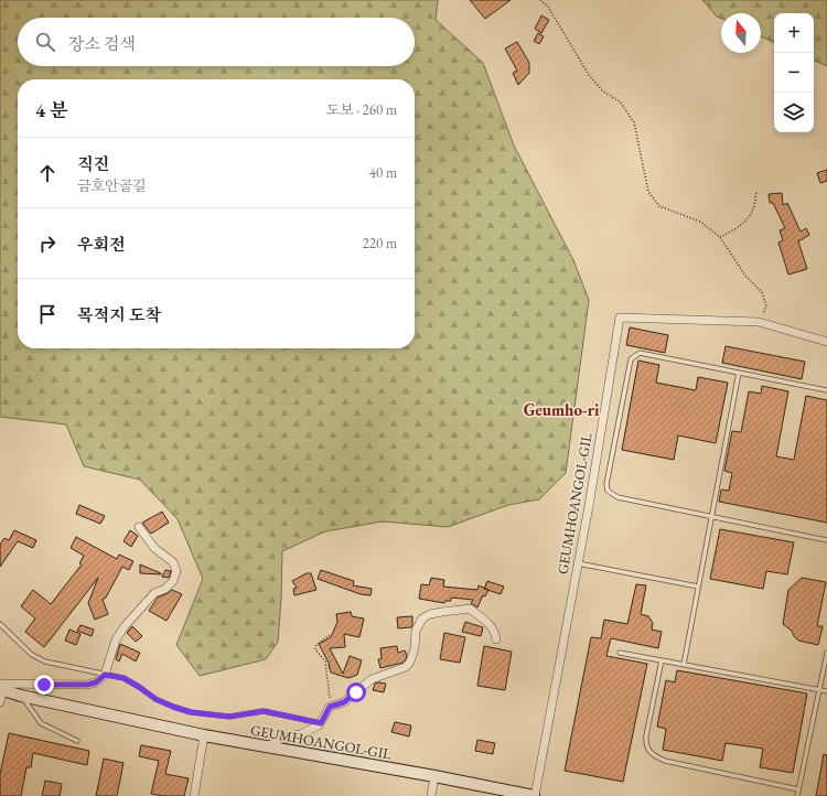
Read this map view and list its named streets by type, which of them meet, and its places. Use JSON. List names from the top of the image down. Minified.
{"streets":{"street":["GEUMHOANGOL-GIL"]},"districts":["Geumho-ri"],"north":"top","page":{"map_buttons":["+","−"],"search":"장소 검색","heading":["4 분","도보 · 260 m"],"list":[["직진","금호안골길","40 m"],["우회전","220 m"],"목적지 도착"]}}
